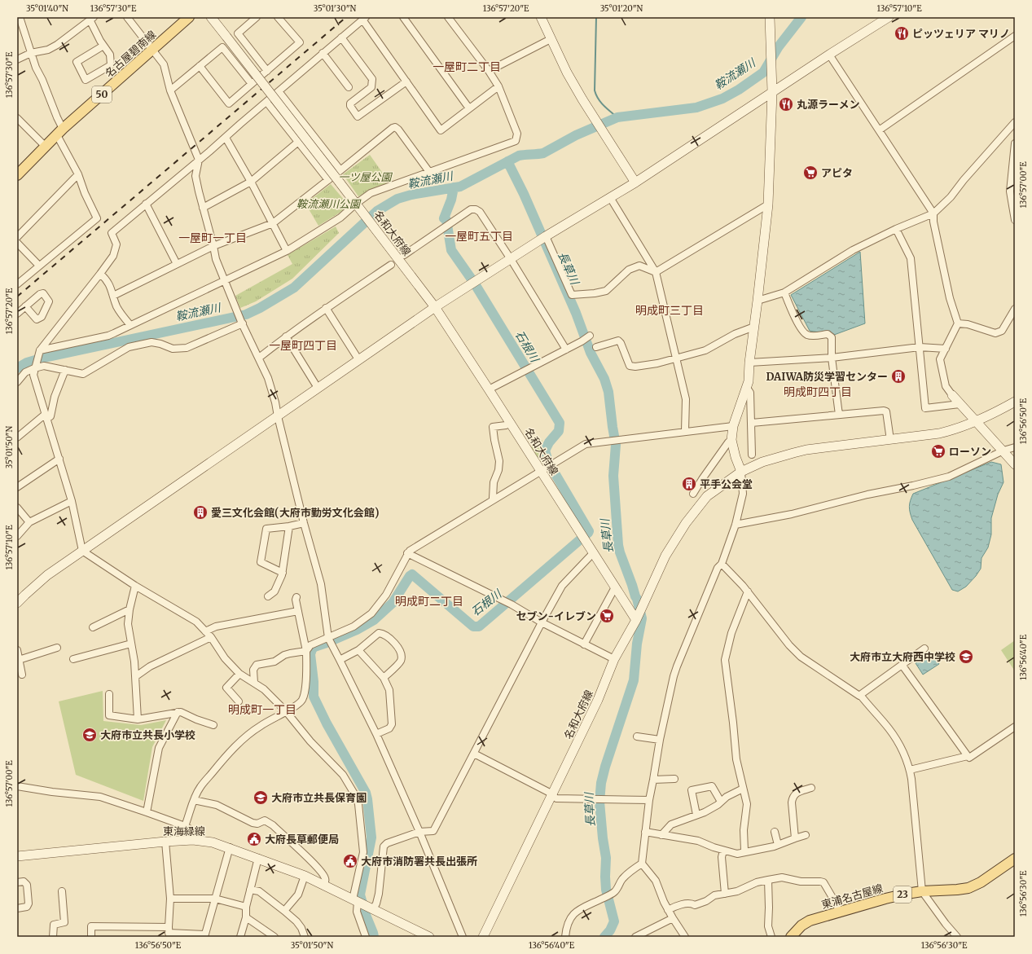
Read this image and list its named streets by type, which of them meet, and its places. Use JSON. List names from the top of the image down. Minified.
{"streets":{"main road":["名古屋碧南線","50","23","東浦名古屋線"],"street":["名和大府線","東海緑線"]},"districts":["一屋町二丁目","一屋町五丁目","一屋町一丁目","明成町三丁目","一屋町四丁目","明成町四丁目","明成町二丁目","明成町一丁目"],"water":["鞍流瀬川","長草川","石根川"],"parks":["一ツ屋公園","鞍流瀬川公園"],"places":{"restaurant":["ピッツェリア マリノ","丸源ラーメン"],"supermarket":["アピタ","ローソン","セブン-イレブン"],"building":["DAIWA防災学習センター","平手公会堂","愛三文化会館(大府市勤労文化会館)"],"school or university":["大府市立大府西中学校","大府市立共長小学校","大府市立共長保育園"],"public building":["大府長草郵便局","大府市消防署共長出張所"]},"coordinates":["35°01'40\"N","136°57'30\"E","35°01'30\"N","136°57'20\"E","35°01'20\"N","136°57'10\"E","136°57'00\"E","136°56'50\"E","35°01'50\"N","136°56'40\"E","136°56'30\"E"]}
